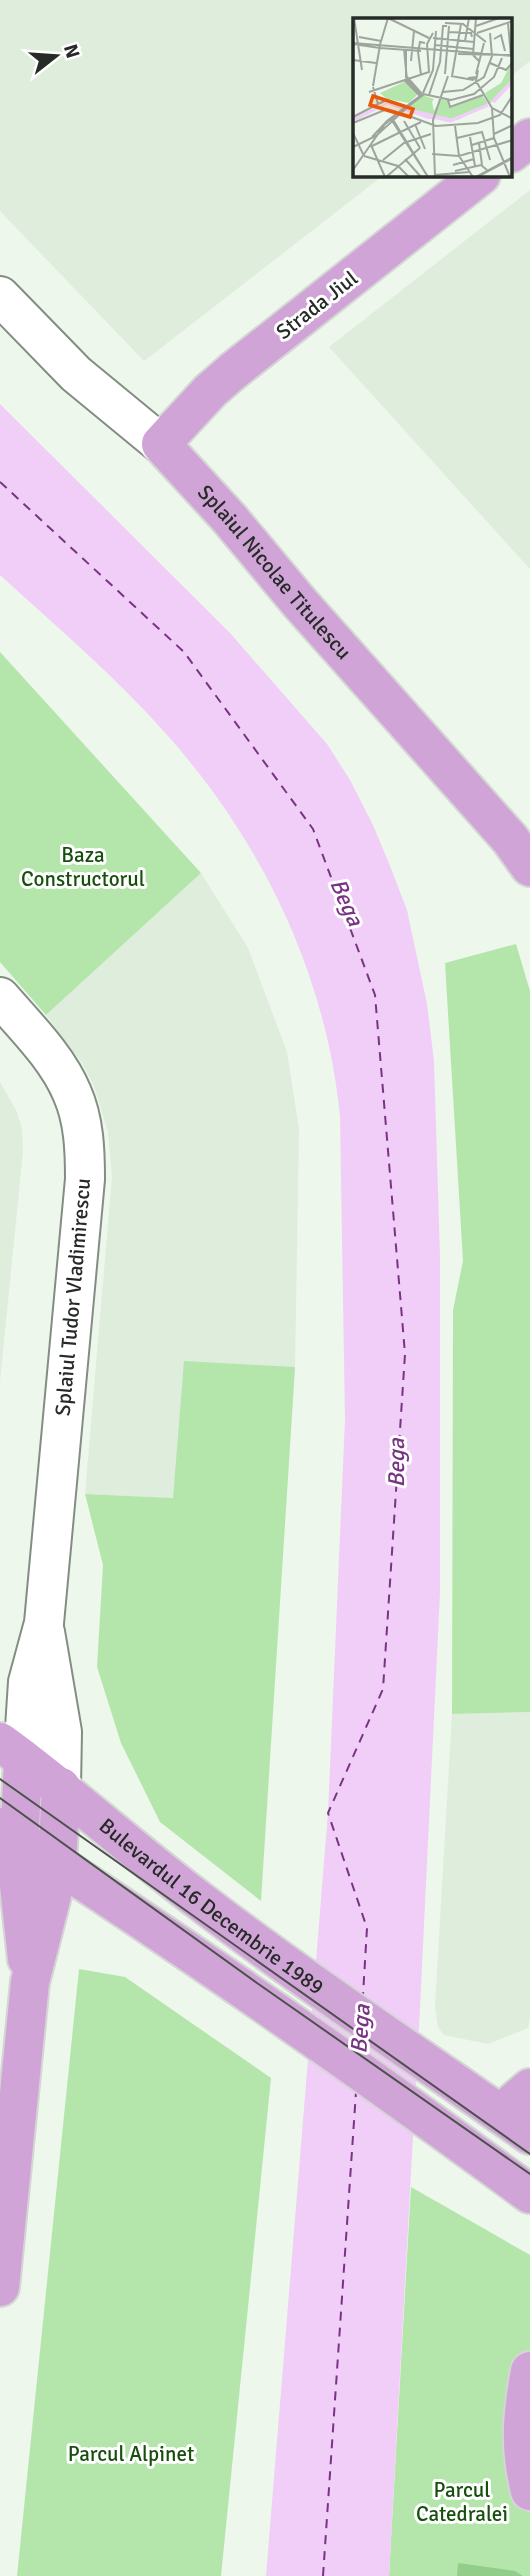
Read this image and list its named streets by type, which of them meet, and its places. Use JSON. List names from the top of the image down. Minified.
{"streets":{"main road":["Strada Jiul","Splaiul Nicolae Titulescu","Splaiul Tudor Vladimirescu","Bulevardul 16 Decembrie 1989"]},"crossings":[["Strada Jiul","Splaiul Nicolae Titulescu"],["Splaiul Tudor Vladimirescu","Bulevardul 16 Decembrie 1989"]],"water":["Bega"],"parks":["Baza Constructorul","Parcul Alpinet","Parcul Catedralei"],"north":"right"}
